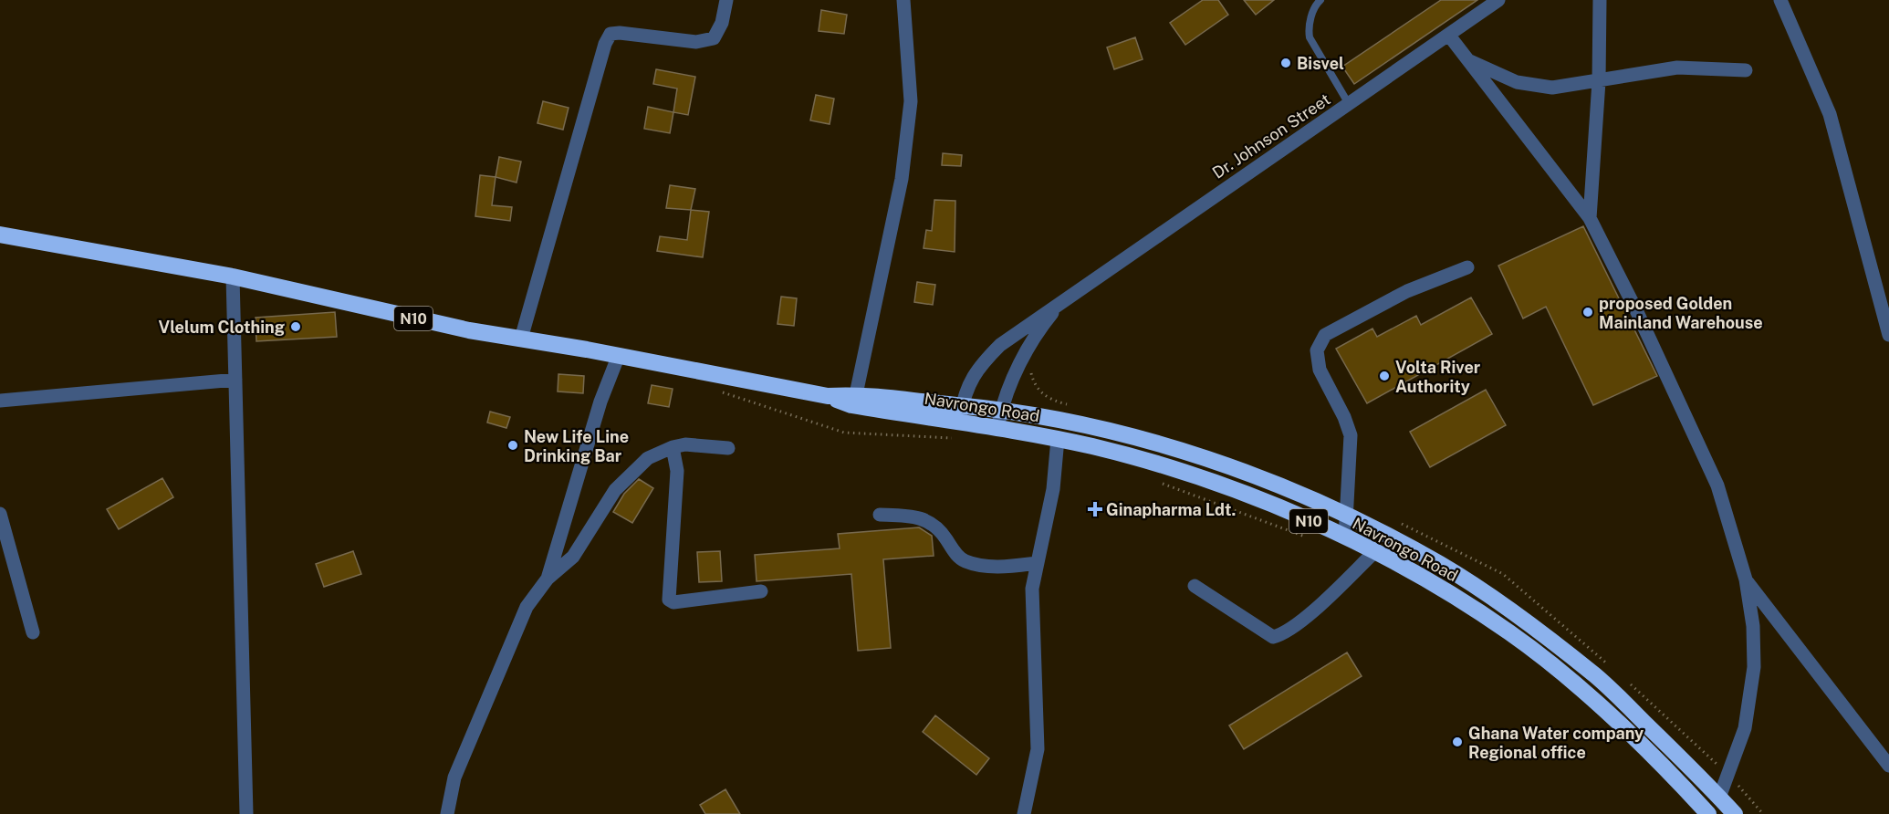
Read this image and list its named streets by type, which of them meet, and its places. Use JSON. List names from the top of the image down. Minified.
{"streets":{"highway":["N10","Navrongo Road"],"street":["Dr. Johnson Street"]},"crossings":[["Dr. Johnson Street","Navrongo Road"],["N10","Navrongo Road"]],"places":{"other":["Bisvel","proposed Golden Mainland Warehouse","Vlelum Clothing","Volta River Authority","New Life Line Drinking Bar","Ghana Water company Regional office"],"health":["Ginapharma Ldt."]}}
